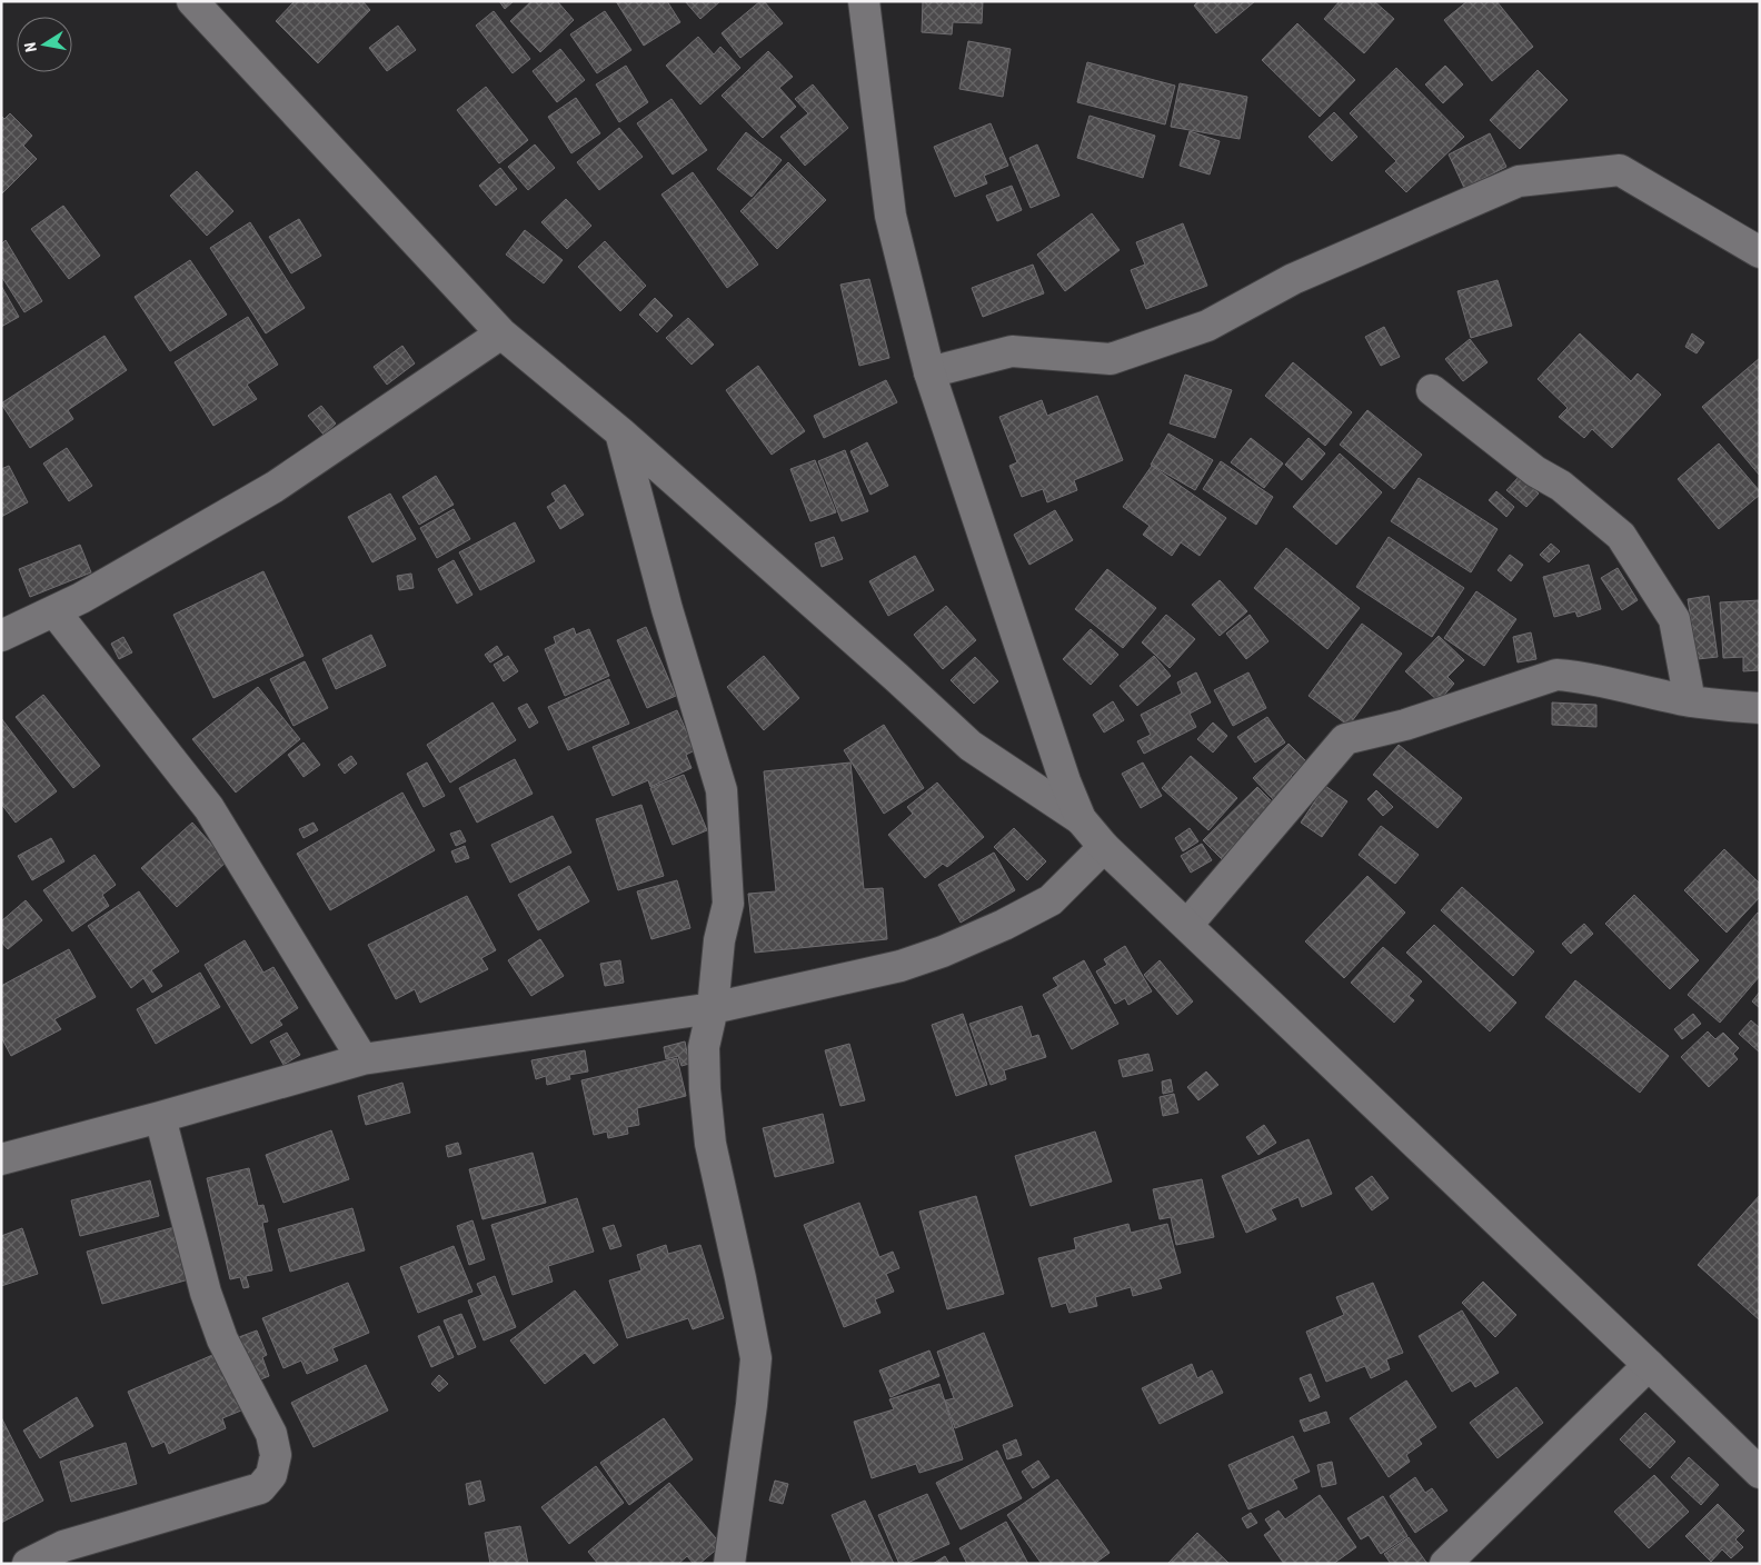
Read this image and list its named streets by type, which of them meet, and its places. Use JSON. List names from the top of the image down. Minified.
{"north":"left"}
